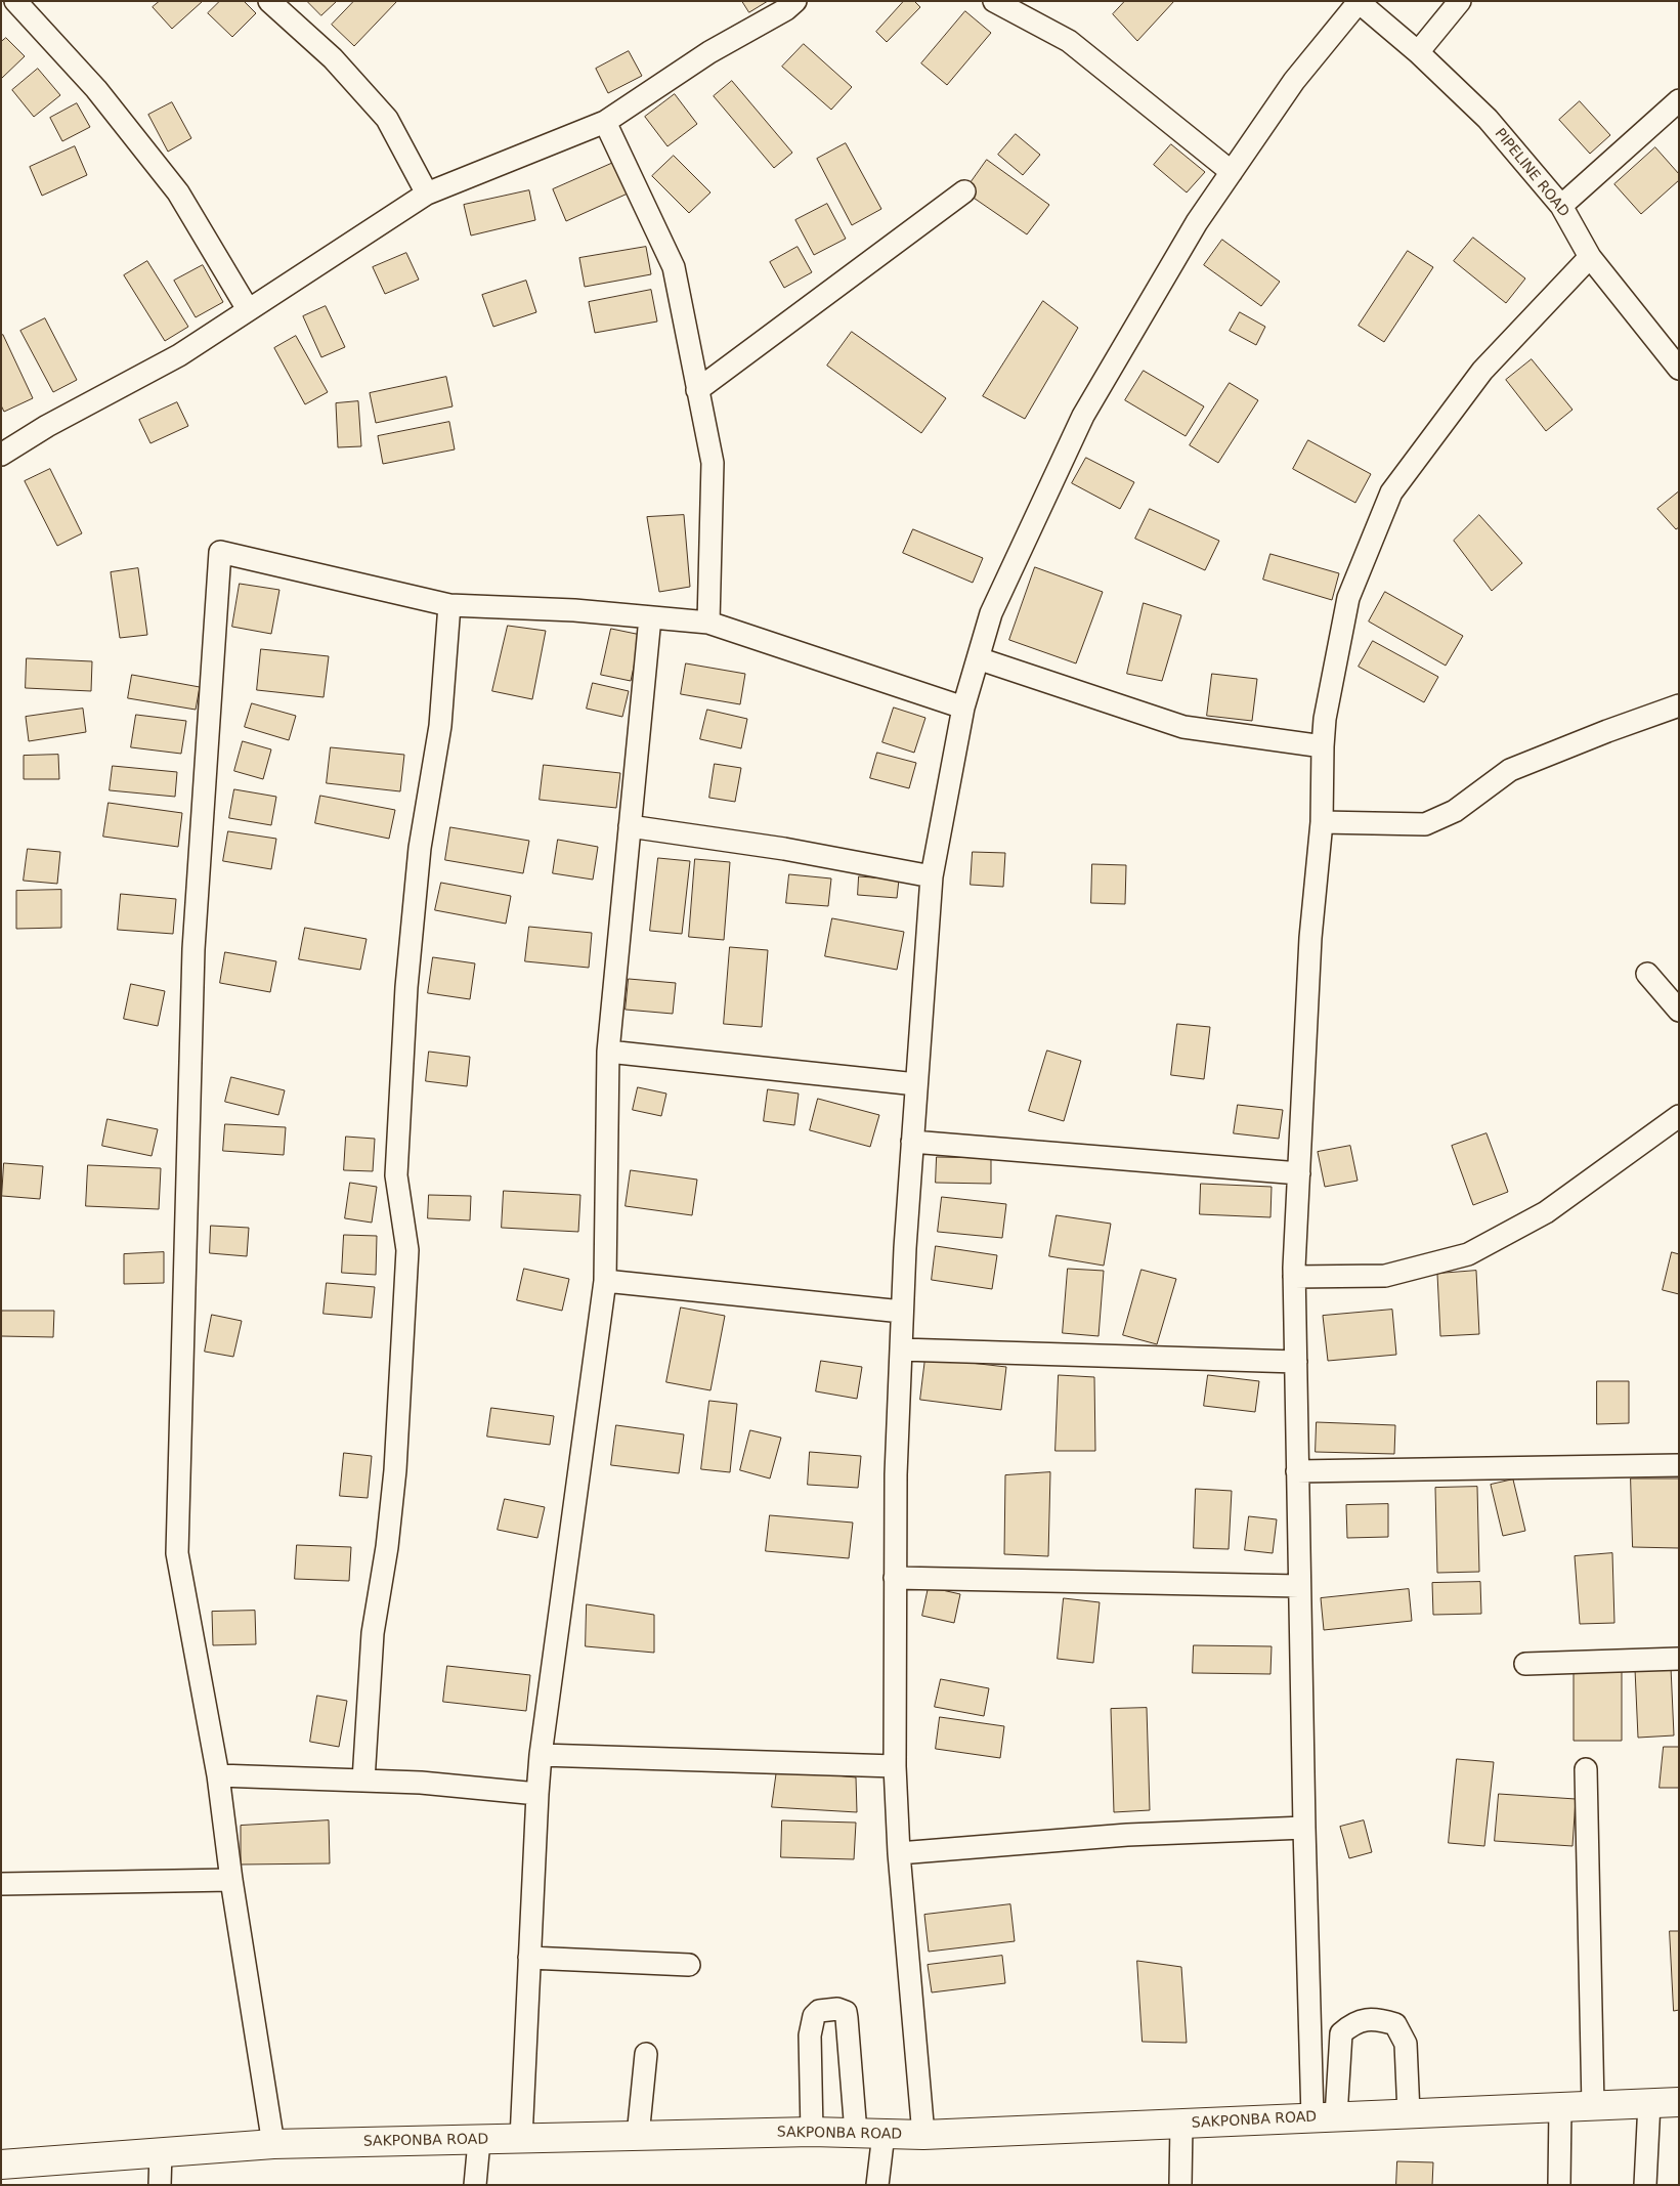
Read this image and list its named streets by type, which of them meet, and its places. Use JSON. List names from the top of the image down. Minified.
{"streets":{"main road":["SAKPONBA ROAD"],"street":["PIPELINE ROAD"]}}
